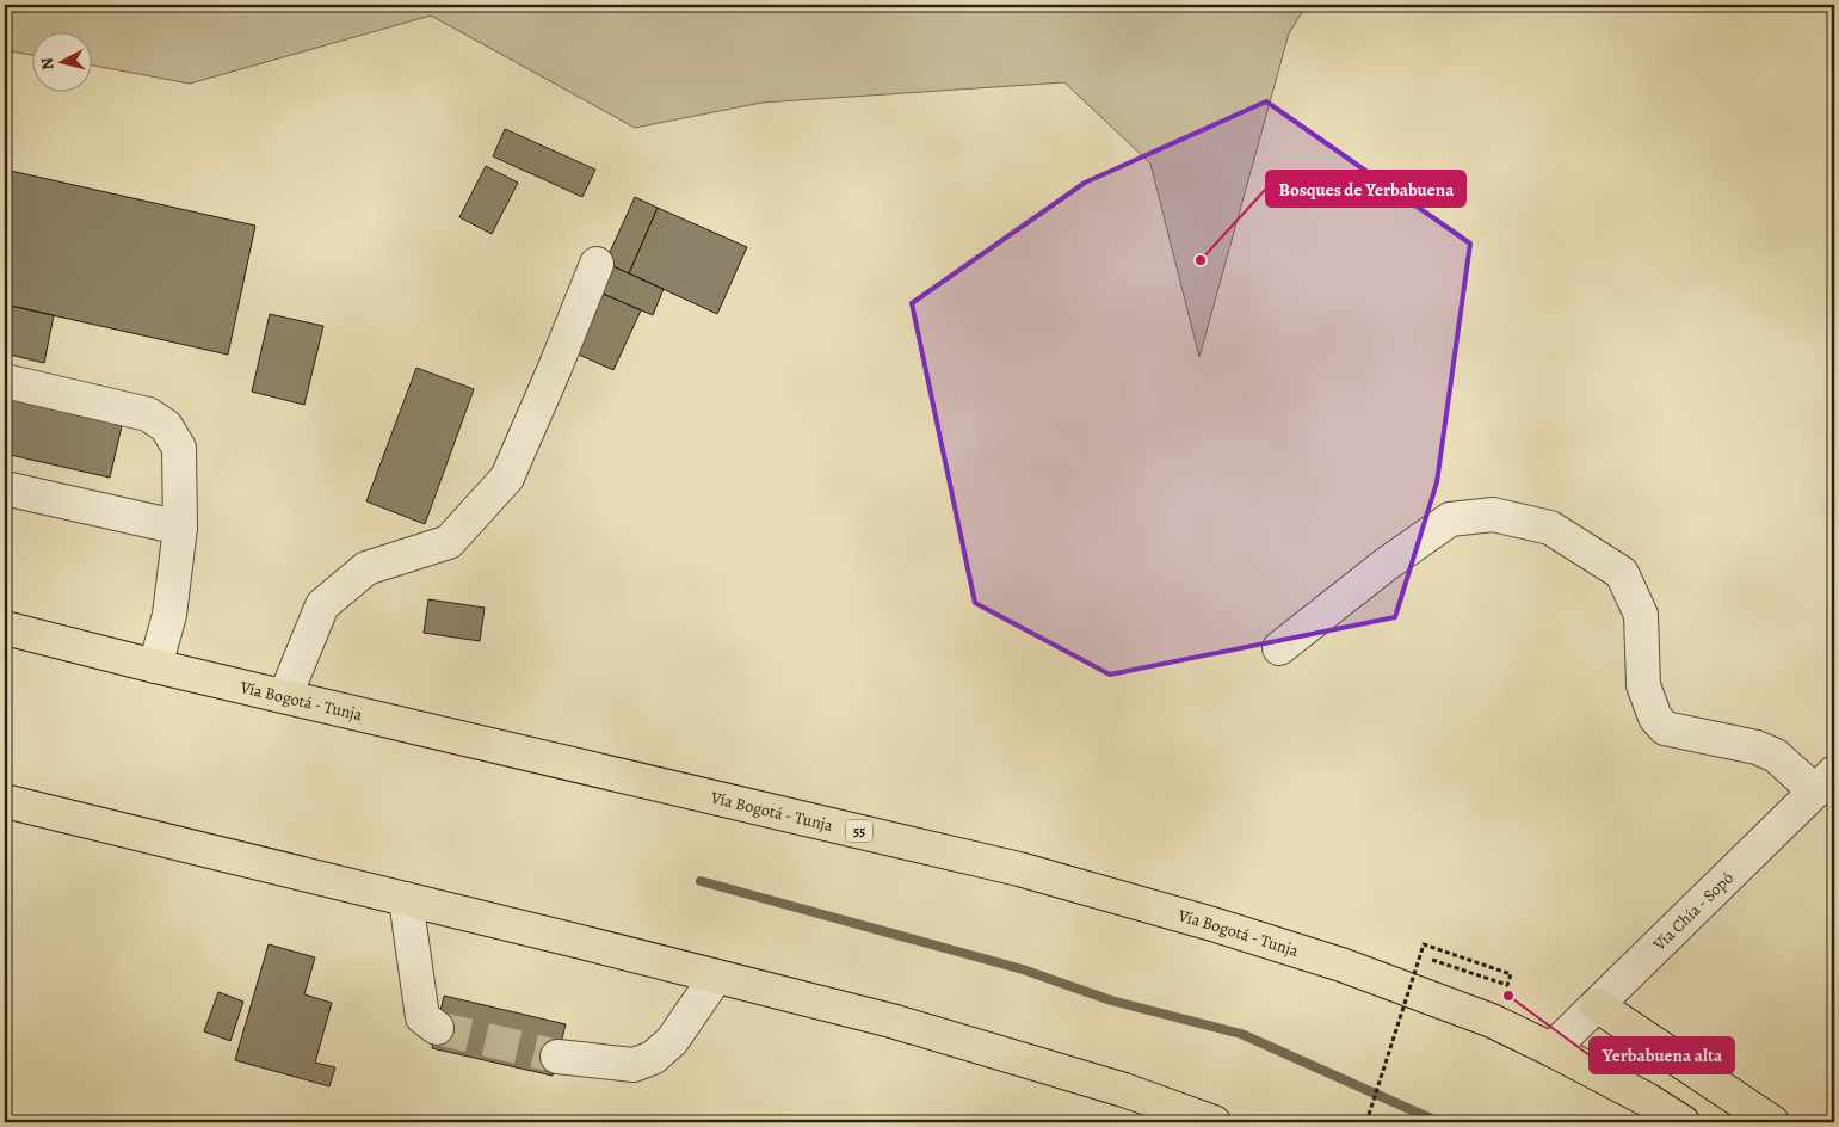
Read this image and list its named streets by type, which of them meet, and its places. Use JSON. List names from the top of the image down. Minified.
{"streets":{"main road":["Vía Bogotá - Tunja","55"],"street":["Vía Chía - Sopó"]},"crossings":[["Vía Bogotá - Tunja","Vía Chía - Sopó"]],"places":["Bosques de Yerbabuena","Yerbabuena alta"],"north":"left"}
